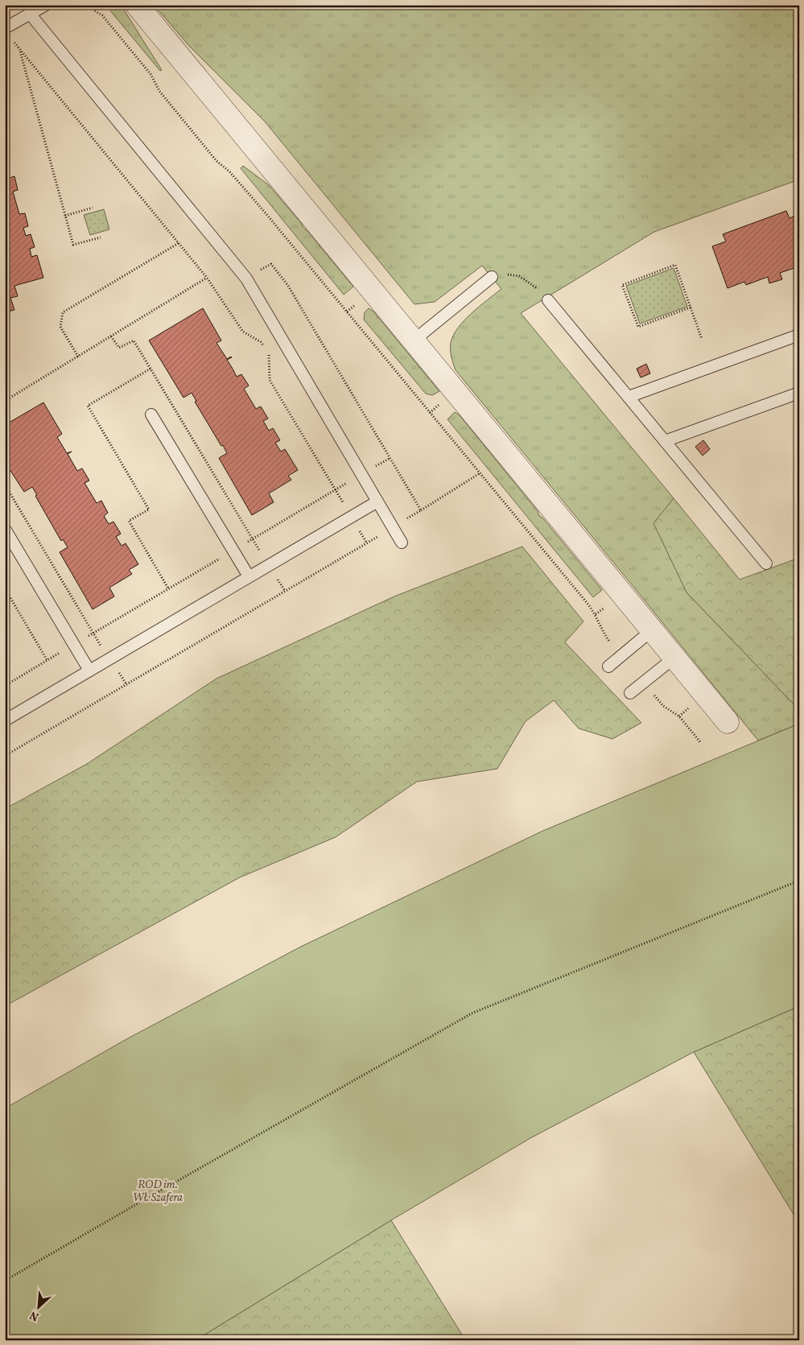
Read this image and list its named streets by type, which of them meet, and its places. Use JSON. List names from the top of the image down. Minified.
{"parks":["ROD im. Wł. Szafera"],"north":"bottom left"}
